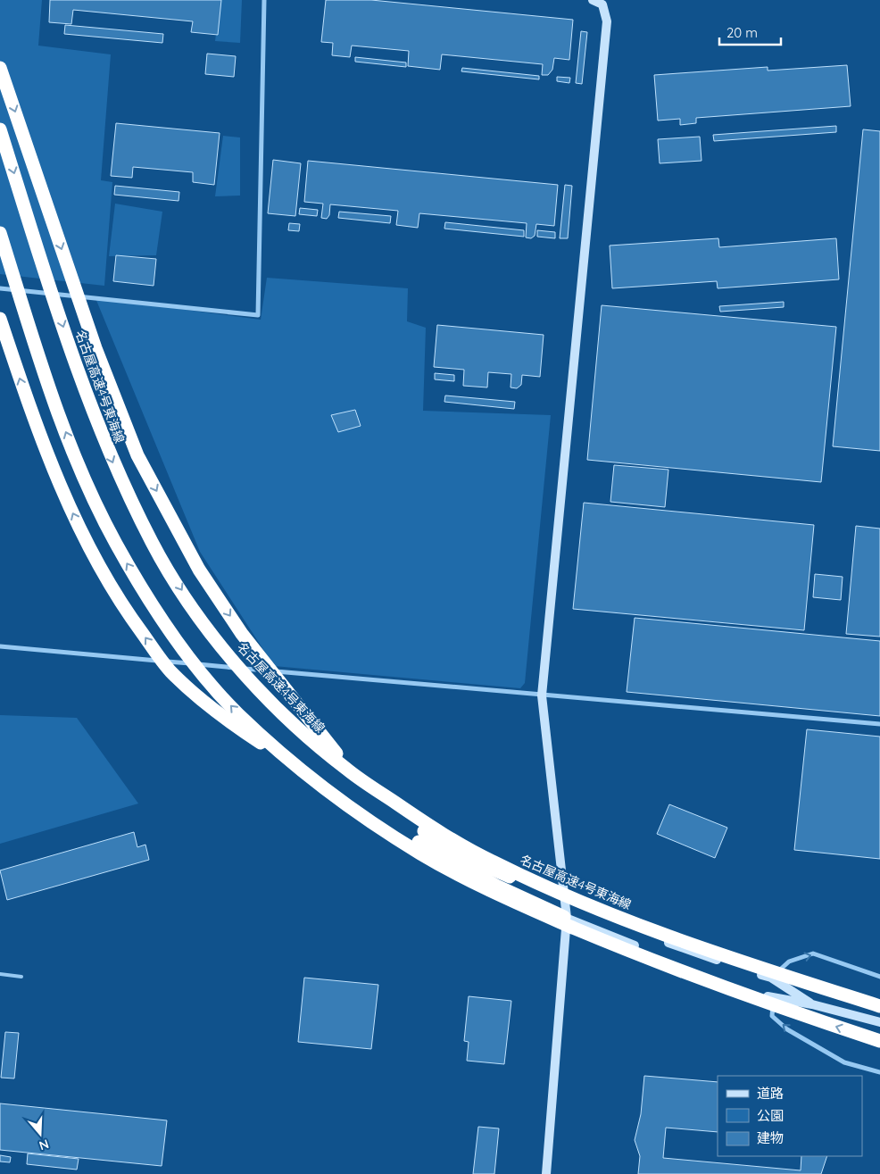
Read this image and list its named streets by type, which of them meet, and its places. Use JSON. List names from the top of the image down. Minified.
{"streets":{"highway":["名古屋高速4号東海線"]},"legend":["道路","公園","建物"],"scale_bar":"20 m","north":"bottom"}
